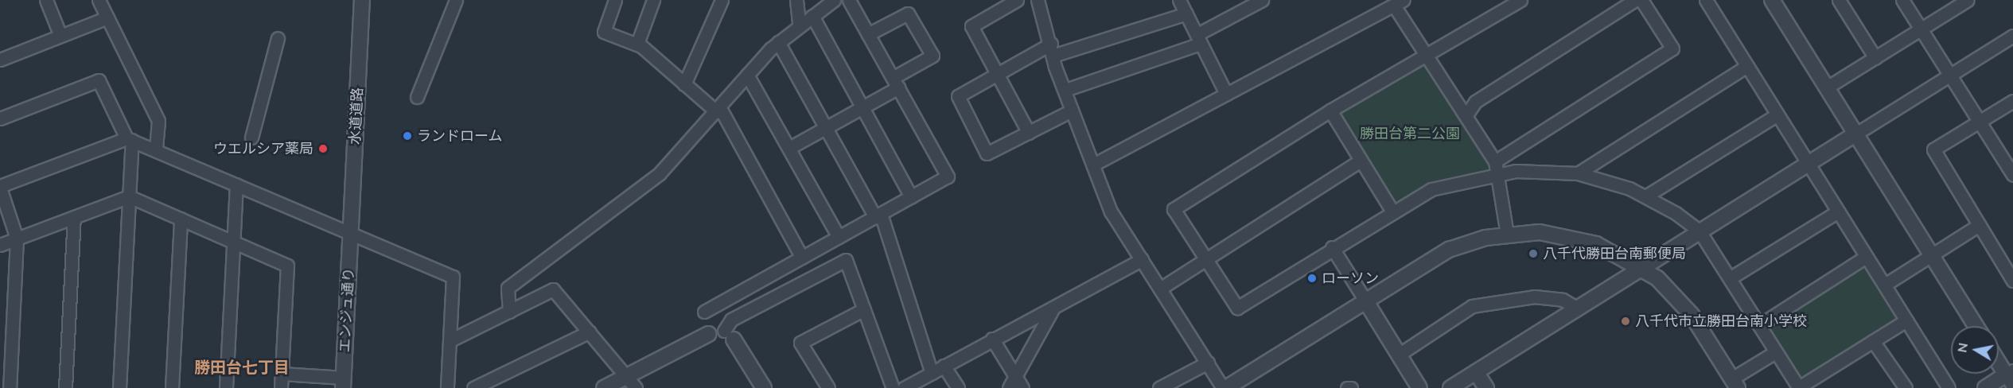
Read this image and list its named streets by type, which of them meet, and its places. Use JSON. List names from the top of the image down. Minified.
{"streets":{"street":["水道道路","エンジュ通り"]},"crossings":[["水道道路","エンジュ通り"]],"districts":["勝田台七丁目"],"parks":["勝田台第二公園"],"places":["ランドローム","ウエルシア薬局","八千代勝田台南郵便局","ローソン","八千代市立勝田台南小学校"],"north":"left"}
